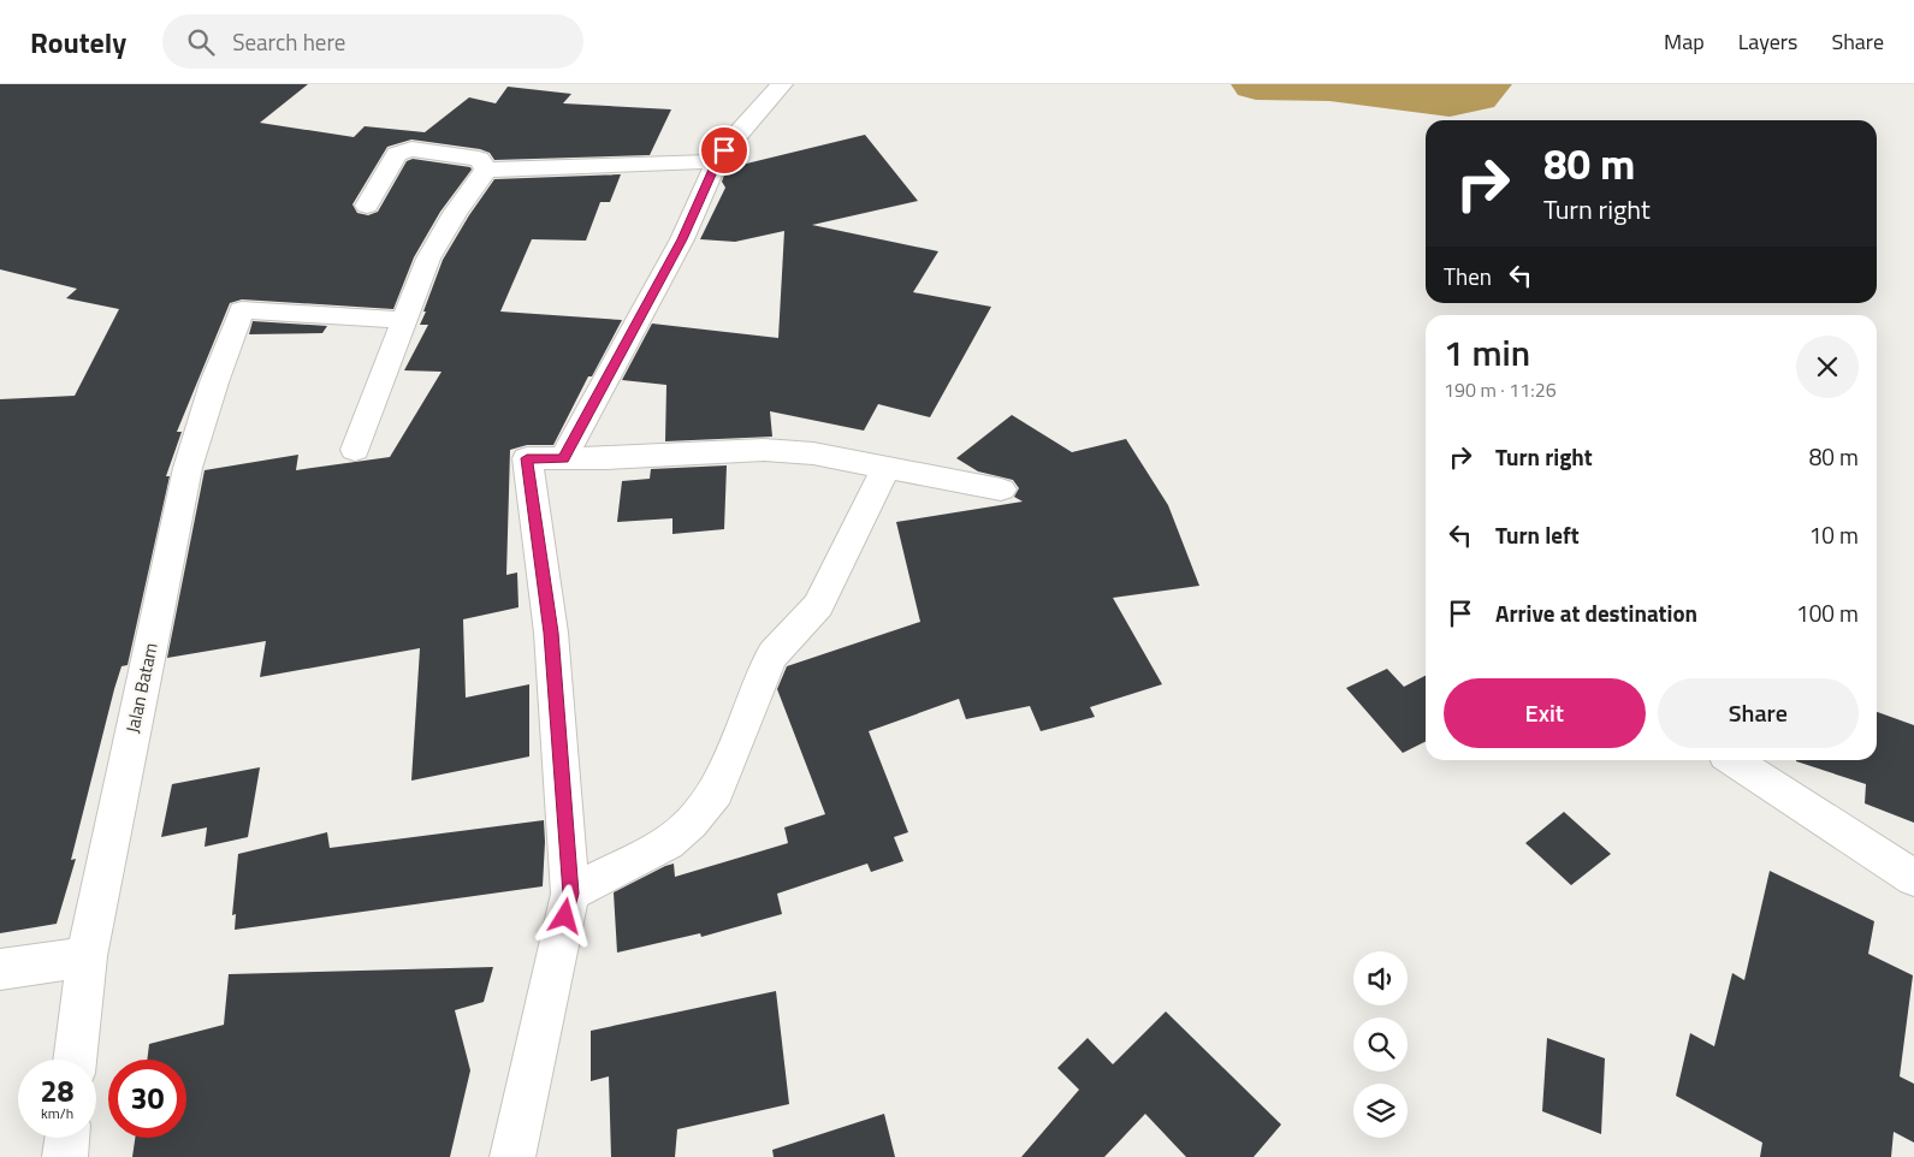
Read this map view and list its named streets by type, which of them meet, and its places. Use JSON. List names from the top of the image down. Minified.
{"streets":{"street":["Jalan Batam"]},"page":{"header":"Routely","search":"Search here","nav":["Map","Layers","Share"],"turn":["80 m","Turn right"],"then":"Then","heading":["1 min","190 m · 11:26"],"list":[{"name":"Turn right","value":"80 m"},{"name":"Turn left","value":"10 m"},{"name":"Arrive at destination","value":"100 m"}],"buttons":["Exit","Share"],"speed":"28 km/h","limit":"30"}}
